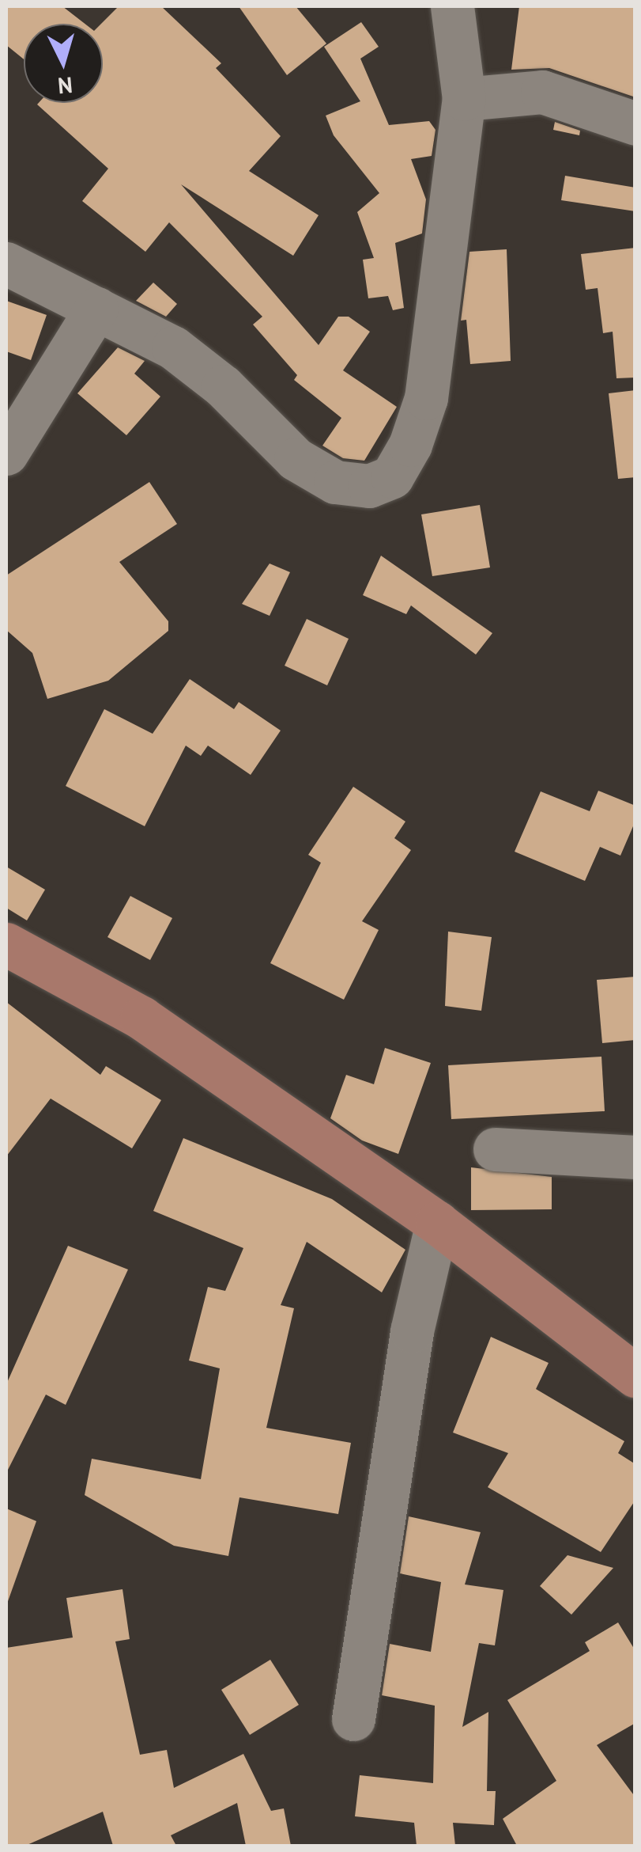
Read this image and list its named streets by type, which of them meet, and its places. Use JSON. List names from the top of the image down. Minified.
{"north":"bottom"}
